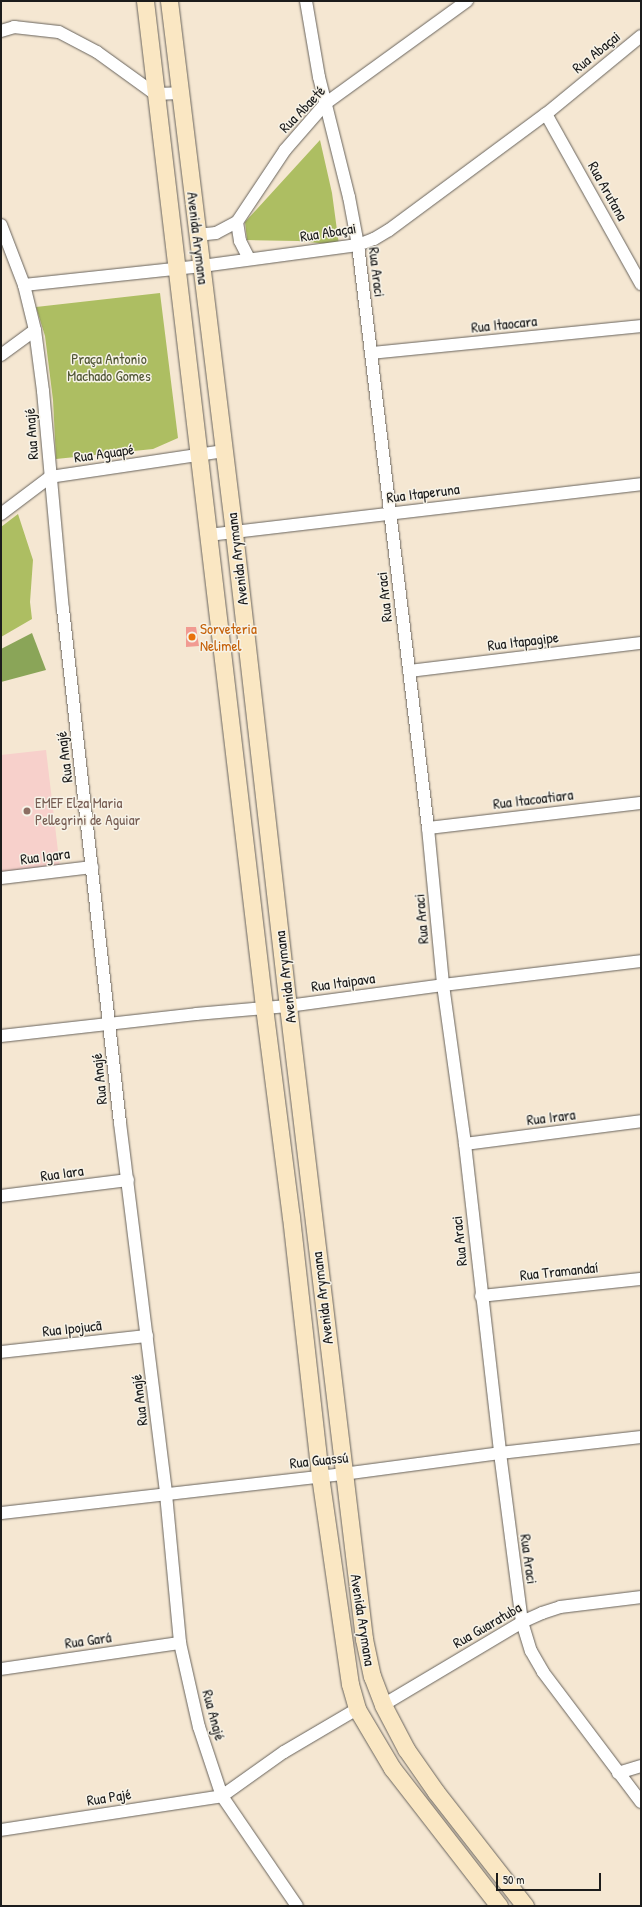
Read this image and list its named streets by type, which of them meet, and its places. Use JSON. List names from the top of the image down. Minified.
{"streets":{"main road":["Avenida Arymana"],"street":["Rua Abaçai","Rua Abaeté","Rua Arutana","Rua Araci","Rua Itaocara","Rua Anajé","Rua Aguapé","Rua Itaperuna","Rua Itapagipe","Rua Itacoatiara","Rua Igara","Rua Itaipava","Rua Irara","Rua Iara","Rua Tramandaí","Rua Ipojucã","Rua Guassú","Rua Guaratuba","Rua Gará","Rua Pajé"]},"crossings":[["Rua Abaçai","Rua Arutana"],["Rua Abaçai","Avenida Arymana"],["Rua Abaçai","Rua Araci"],["Rua Abaçai","Rua Anajé"],["Rua Abaeté","Avenida Arymana"],["Rua Abaeté","Rua Araci"],["Avenida Arymana","Rua Aguapé"],["Avenida Arymana","Rua Itaperuna"],["Avenida Arymana","Rua Itaipava"],["Avenida Arymana","Rua Guassú"],["Avenida Arymana","Rua Guaratuba"],["Rua Araci","Rua Itaocara"],["Rua Araci","Rua Itaperuna"],["Rua Araci","Rua Itapagipe"],["Rua Araci","Rua Itacoatiara"],["Rua Araci","Rua Itaipava"],["Rua Araci","Rua Irara"],["Rua Araci","Rua Tramandaí"],["Rua Araci","Rua Guassú"],["Rua Araci","Rua Guaratuba"],["Rua Anajé","Rua Aguapé"],["Rua Anajé","Rua Igara"],["Rua Anajé","Rua Itaipava"],["Rua Anajé","Rua Iara"],["Rua Anajé","Rua Ipojucã"],["Rua Anajé","Rua Guassú"],["Rua Anajé","Rua Gará"],["Rua Anajé","Rua Pajé"]],"parks":["Praça Antonio Machado Gomes"],"places":["Sorveteria Nelimel","EMEF Elza Maria Pellegrini de Aguiar"],"scale_bar":"50 m"}
